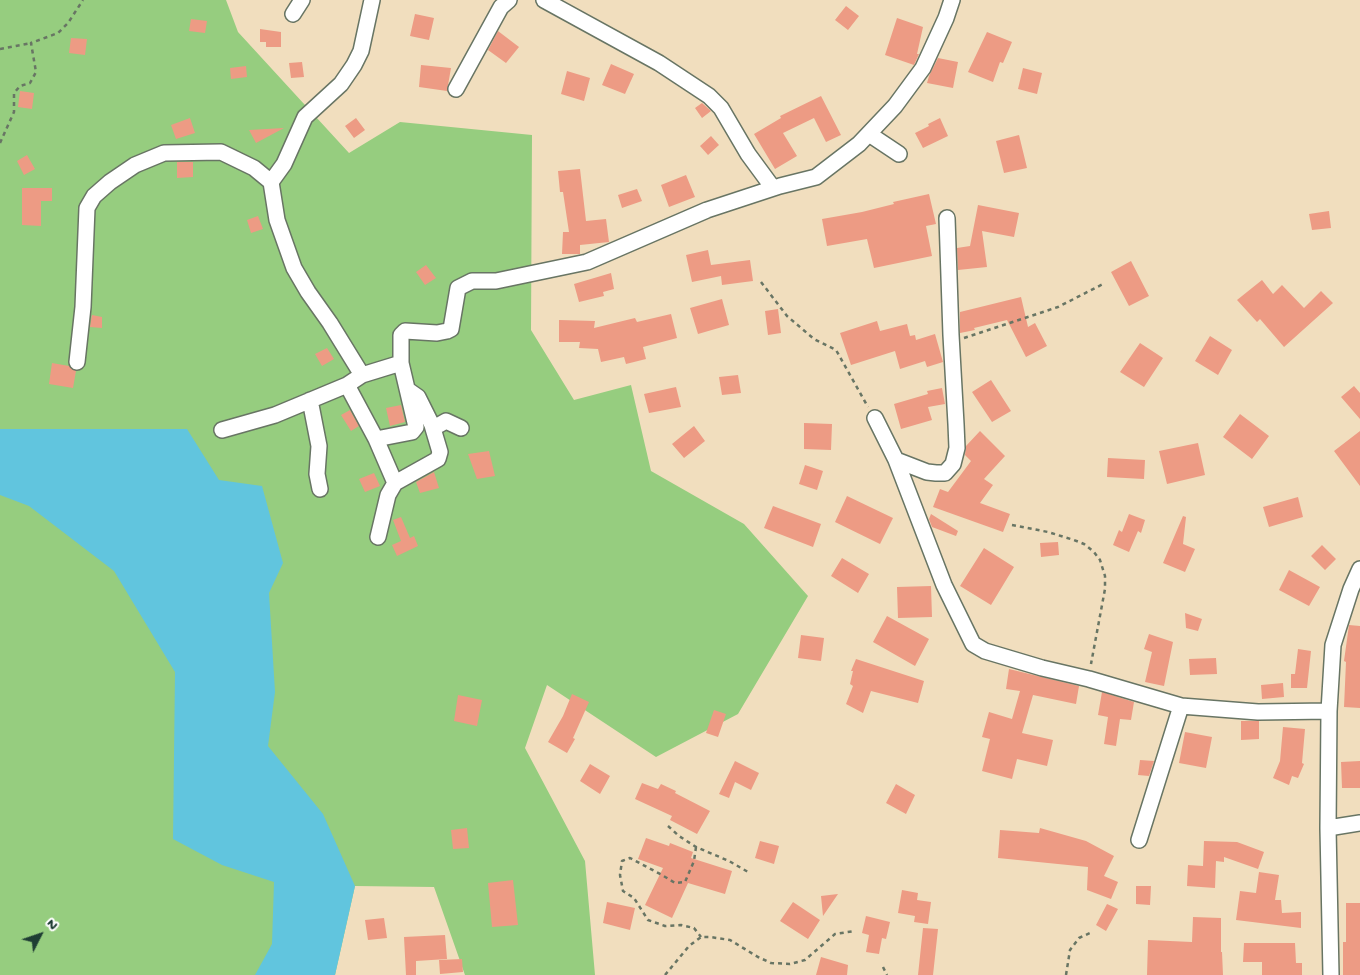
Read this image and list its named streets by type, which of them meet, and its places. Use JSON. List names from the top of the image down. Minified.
{"north":"top right"}
